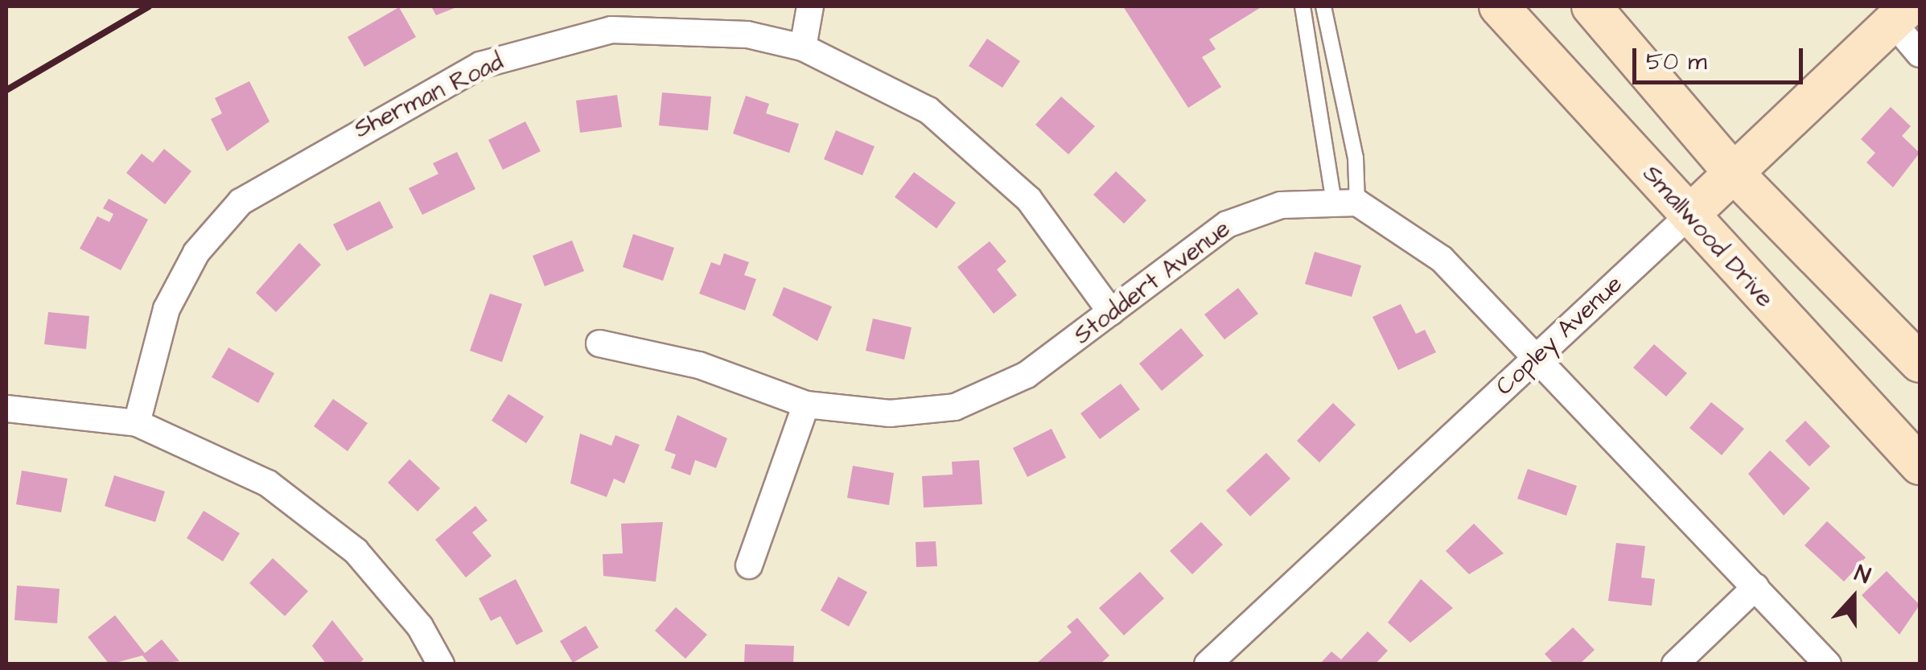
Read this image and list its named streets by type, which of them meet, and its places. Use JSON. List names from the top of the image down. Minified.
{"streets":{"main road":["Smallwood Drive","Copley Avenue"],"street":["Sherman Road","Stoddert Avenue"]},"crossings":[["Sherman Road","Stoddert Avenue"],["Smallwood Drive","Copley Avenue"]],"scale_bar":"50 m","north":"top"}
